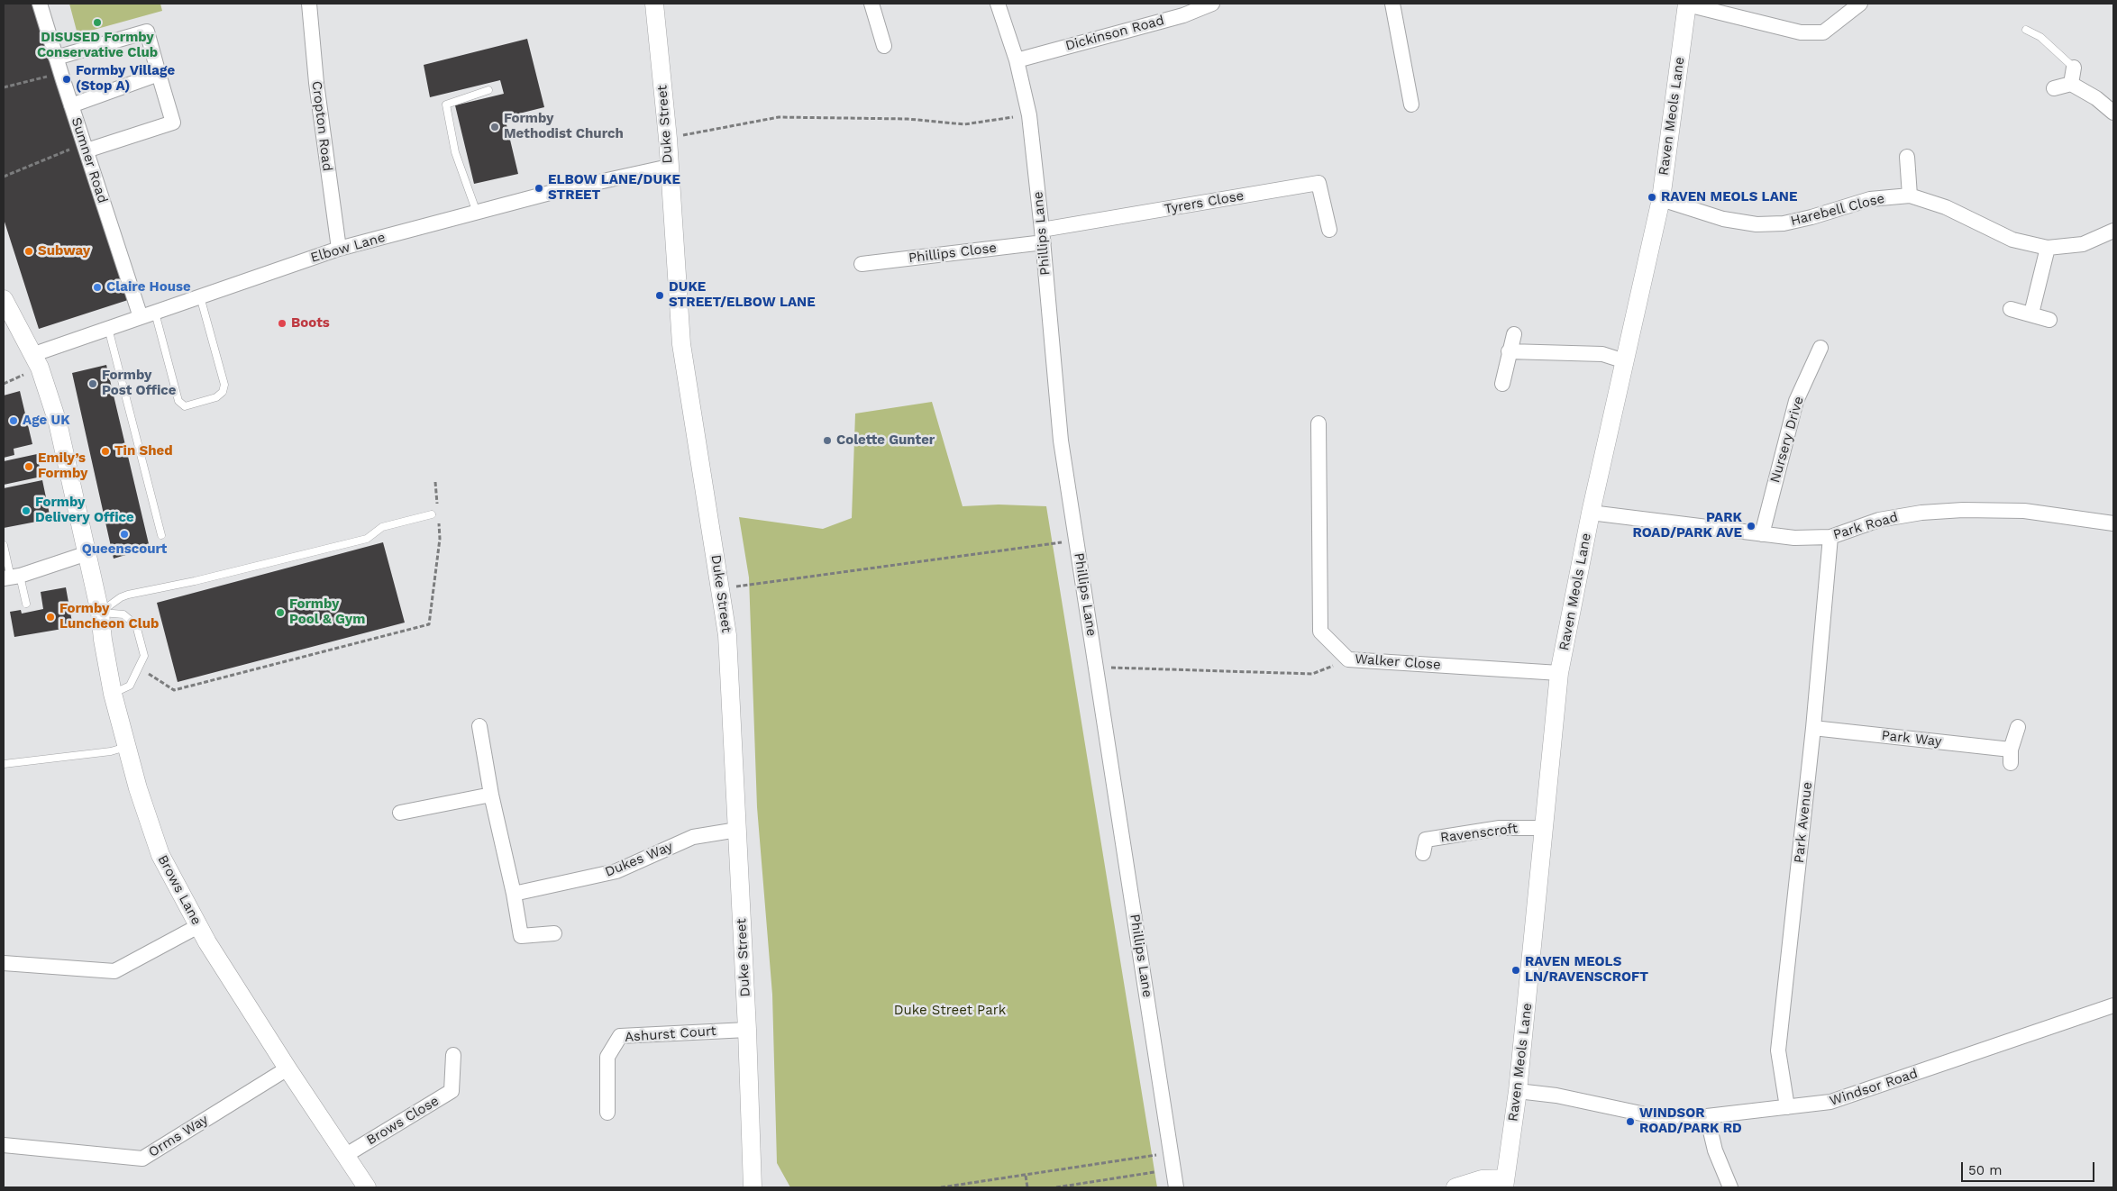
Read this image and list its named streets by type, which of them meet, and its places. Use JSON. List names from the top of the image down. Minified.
{"streets":{"street":["Dickinson Road","Raven Meols Lane","Duke Street","Cropton Road","Sumner Road","Tyrers Close","Harebell Close","Phillips Lane","Elbow Lane","Phillips Close","Nursery Drive","Park Road","Walker Close","Park Way","Park Avenue","Ravenscroft","Dukes Way","Brows Lane","Ashurst Court","Windsor Road","Brows Close","Orms Way"]},"crossings":[["Dickinson Road","Phillips Lane"],["Raven Meols Lane","Harebell Close"],["Raven Meols Lane","Park Road"],["Raven Meols Lane","Walker Close"],["Raven Meols Lane","Ravenscroft"],["Raven Meols Lane","Windsor Road"],["Duke Street","Elbow Lane"],["Duke Street","Dukes Way"],["Duke Street","Ashurst Court"],["Cropton Road","Elbow Lane"],["Sumner Road","Elbow Lane"],["Tyrers Close","Phillips Lane"],["Tyrers Close","Phillips Close"],["Phillips Lane","Phillips Close"],["Elbow Lane","Brows Lane"],["Nursery Drive","Park Road"],["Park Road","Park Avenue"],["Park Way","Park Avenue"],["Park Avenue","Windsor Road"],["Brows Lane","Brows Close"],["Brows Lane","Orms Way"]],"parks":["Duke Street Park"],"places":["DISUSED Formby Conservative Club","Formby Village (Stop A)","Formby Methodist Church","ELBOW LANE/DUKE STREET","RAVEN MEOLS LANE","Subway","Claire House","DUKE STREET/ELBOW LANE","Boots","Formby Post Office","Age UK","Colette Gunter","Tin Shed","Emily’s Formby","Formby Delivery Office","PARK ROAD/PARK AVE","Queenscourt","Formby Pool & Gym","Formby Luncheon Club","RAVEN MEOLS LN/RAVENSCROFT","WINDSOR ROAD/PARK RD"],"scale_bar":"50 m"}
